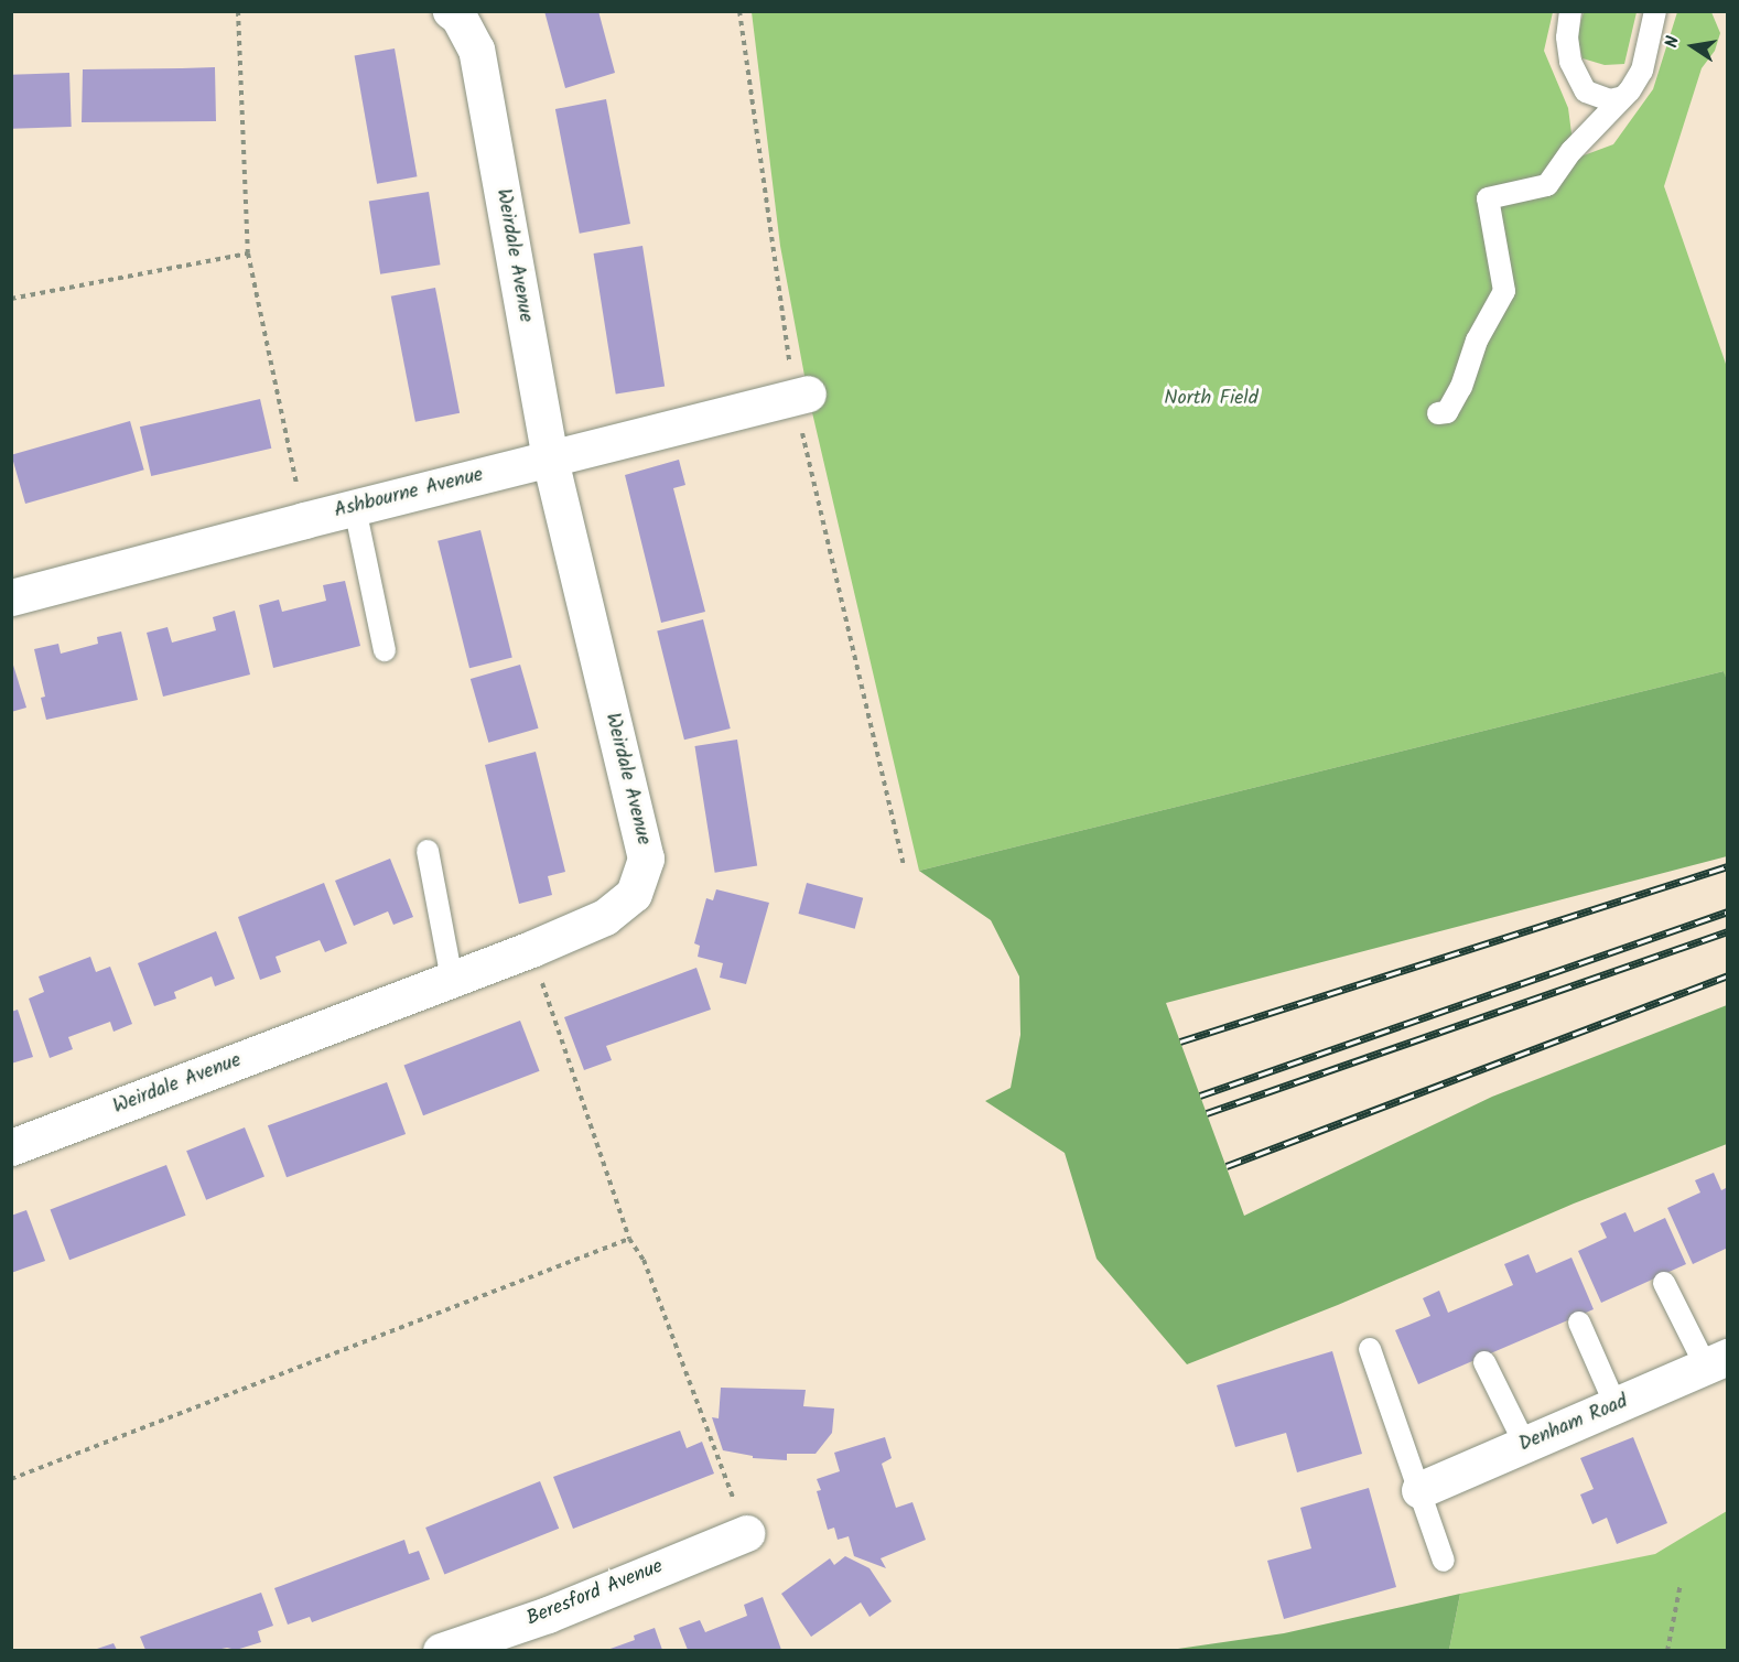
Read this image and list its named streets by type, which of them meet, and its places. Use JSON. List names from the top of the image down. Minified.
{"streets":{"street":["Weirdale Avenue","Ashbourne Avenue","Denham Road","Beresford Avenue"]},"crossings":[["Weirdale Avenue","Ashbourne Avenue"]],"parks":["North Field"],"north":"left"}
